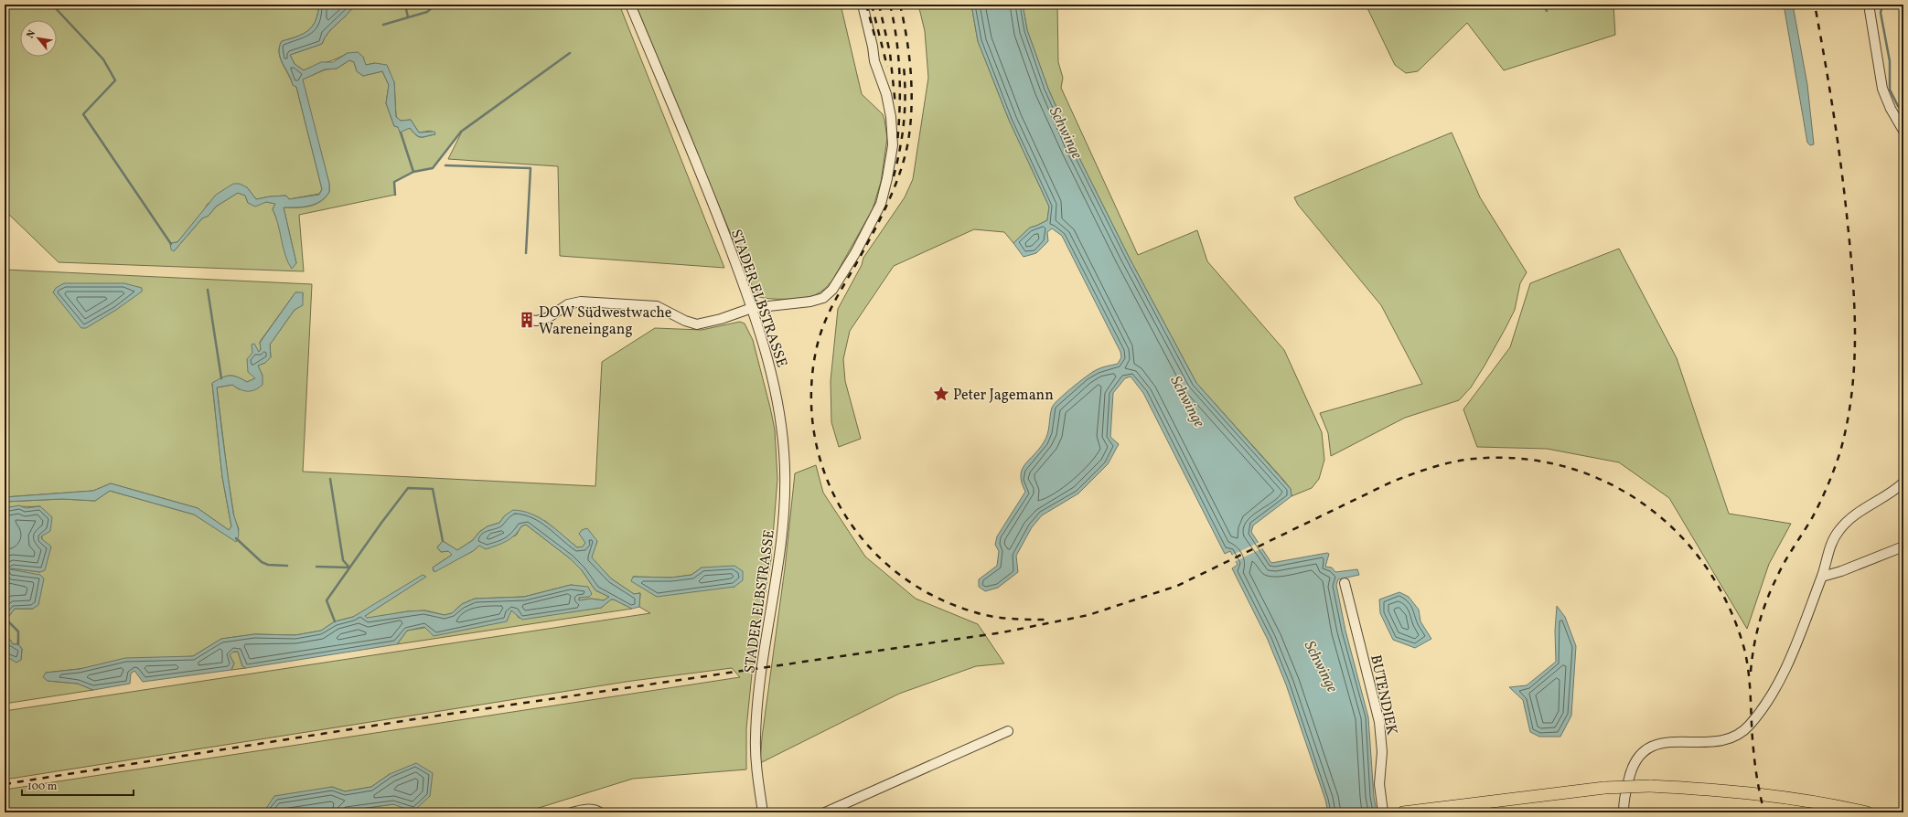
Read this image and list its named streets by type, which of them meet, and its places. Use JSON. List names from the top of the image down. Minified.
{"streets":{"street":["STADER ELBSTRASSE","BUTENDIEK"]},"water":["Schwinge"],"places":{"building":["DOW Südwestwache Wareneingang"],"place":["Peter Jagemann"]},"scale_bar":"100 m","north":"top left"}
